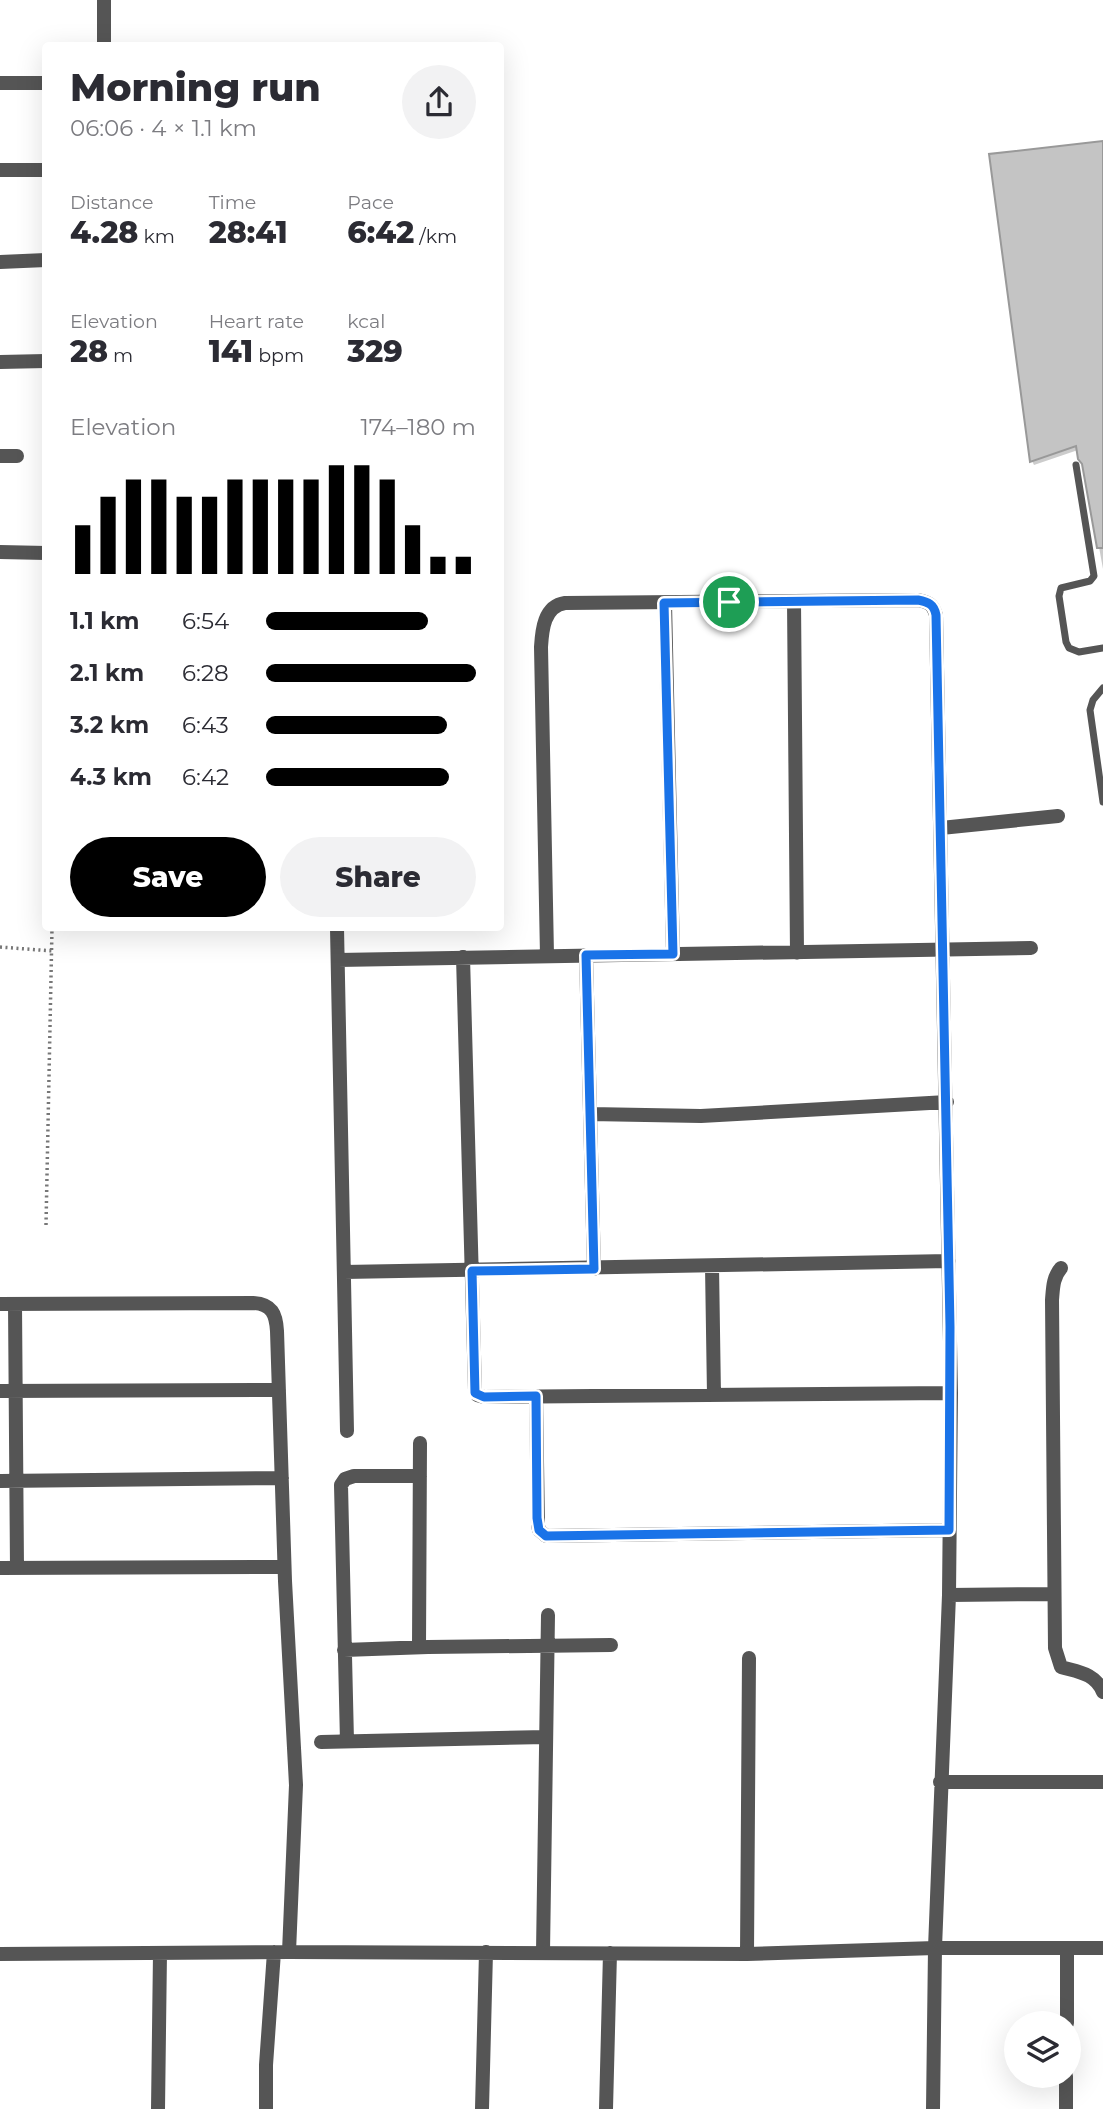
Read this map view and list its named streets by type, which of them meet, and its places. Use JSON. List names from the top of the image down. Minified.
{"page":{"heading":["Morning run","06:06 · 4 × 1.1 km"],"stats":[["Distance","4.28 km"],["Time","28:41"],["Pace","6:42 /km"],["Elevation","28 m"],["Heart rate","141 bpm"],["kcal","329"]],"chart":["Elevation","174–180 m"],"list":[{"name":"1.1 km","note":"6:54"},{"name":"2.1 km","note":"6:28"},{"name":"3.2 km","note":"6:43"},{"name":"4.3 km","note":"6:42"}],"buttons":["Save","Share"]}}
